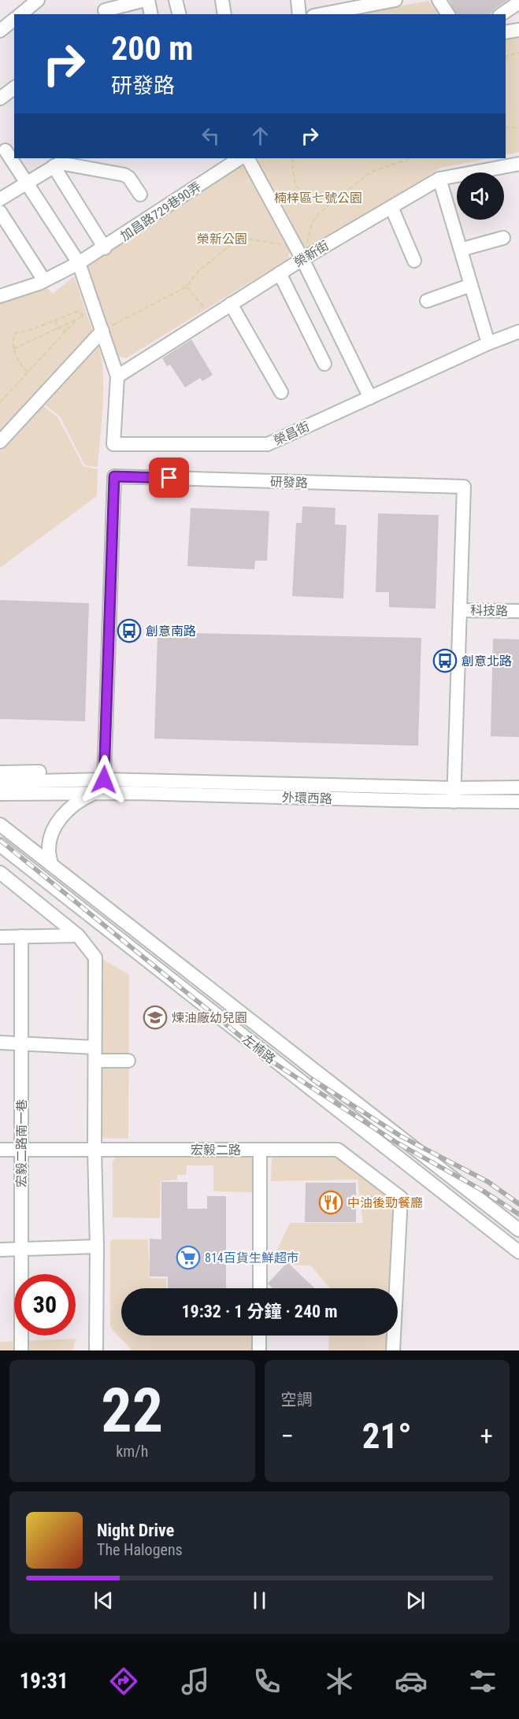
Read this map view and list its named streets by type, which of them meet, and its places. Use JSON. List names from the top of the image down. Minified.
{"streets":{"street":["加昌路729巷90弄","榮新街","榮昌街","研發路","科技路","外環西路","左楠路","宏毅二路南一巷","宏毅二路"]},"crossings":[["榮新街","榮昌街"],["研發路","科技路"],["研發路","外環西路"],["外環西路","左楠路"],["宏毅二路南一巷","宏毅二路"]],"parks":["楠梓區七號公園","榮新公園"],"places":{"bus stop":["創意南路","創意北路"],"school or university":["煉油廠幼兒園"],"restaurant":["中油後勁餐廳"],"supermarket":["814百貨生鮮超市"]},"page":{"turn":["200 m","研發路"],"limit":"30","trip":"19:32 · 1 分鐘 · 240 m","tile":[["22","km/h"],"空調"],"heat":["−","21°","+"],"song":["Night Drive","The Halogens"],"tabs":"19:31"}}
